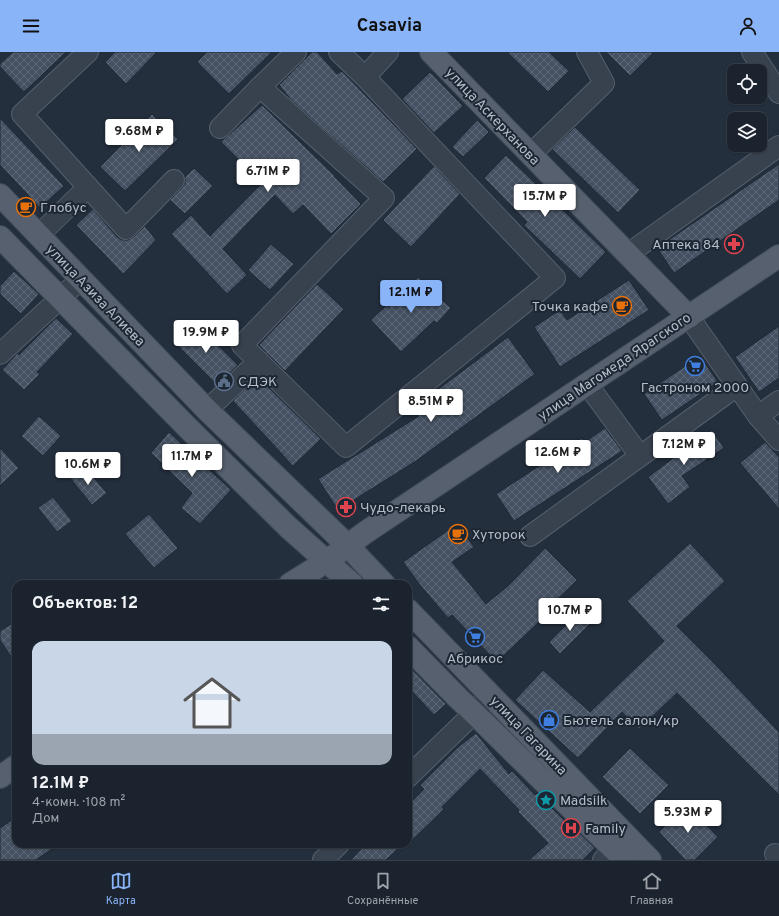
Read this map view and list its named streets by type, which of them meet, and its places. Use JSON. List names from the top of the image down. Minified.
{"streets":{"main road":["улица Аскерханова","улица Азиза Алиева","улица Магомеда Ярагского","улица Гагарина"]},"crossings":[["улица Аскерханова","улица Магомеда Ярагского"],["улица Азиза Алиева","улица Магомеда Ярагского"]],"places":{"cafe":["Глобус","Точка кафе","Хуторок"],"pharmacy":["Аптека 84","Чудо-лекарь"],"supermarket":["Гастроном 2000","Абрикос"],"public building":["СДЭК"],"shop":["Бютель салон/кр"],"place":["Madsilk"],"hospital":["Family"]},"page":{"header":"Casavia","price":["9.68M ₽","6.71M ₽","15.7M ₽","12.1M ₽","19.9M ₽","8.51M ₽","7.12M ₽","12.6M ₽","11.7M ₽","10.6M ₽","10.7M ₽","5.93M ₽"],"heading":"Объектов: 12","list":[{"name":"12.1M ₽","note":"4-комн. · 108 m² · Дом"}],"tabs":["Карта","Сохранённые","Главная"]}}
